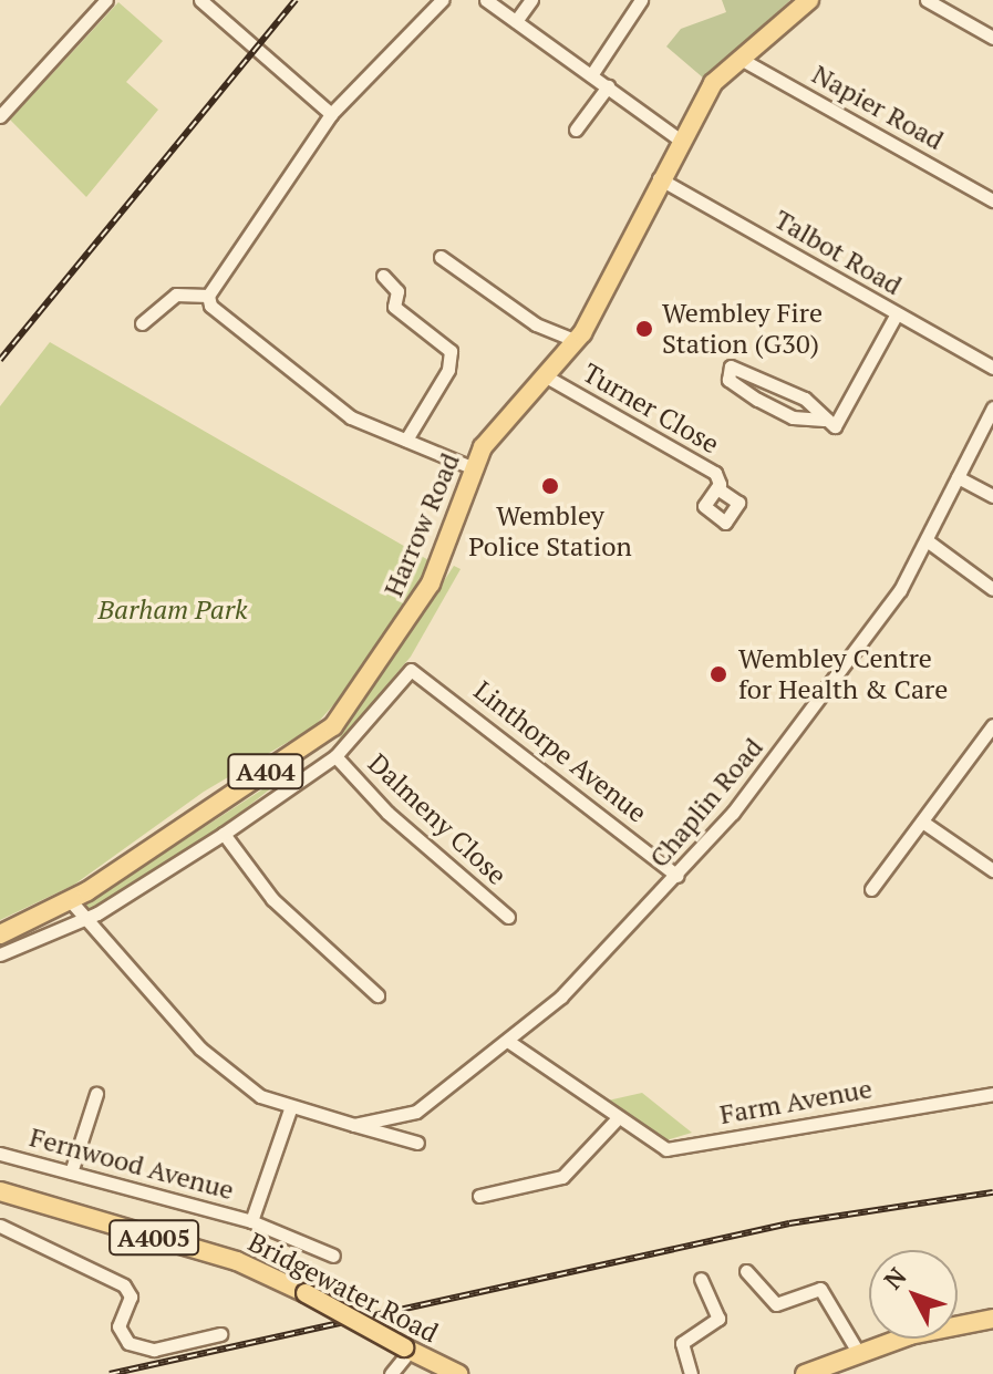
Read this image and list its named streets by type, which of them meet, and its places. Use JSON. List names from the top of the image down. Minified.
{"streets":{"main road":["Harrow Road","A404","A4005","Bridgewater Road"],"street":["Napier Road","Talbot Road","Turner Close","Linthorpe Avenue","Chaplin Road","Dalmeny Close","Farm Avenue","Fernwood Avenue"]},"crossings":[["Napier Road","Harrow Road"],["Napier Road","A404"],["Talbot Road","Harrow Road"],["Turner Close","Harrow Road"],["Harrow Road","A404"],["Harrow Road","Chaplin Road"],["Linthorpe Avenue","Chaplin Road"],["Linthorpe Avenue","Dalmeny Close"],["Chaplin Road","Farm Avenue"],["Chaplin Road","Fernwood Avenue"]],"parks":["Barham Park"],"places":["Wembley Fire Station (G30)","Wembley Police Station","Wembley Centre for Health & Care"],"north":"top left"}
